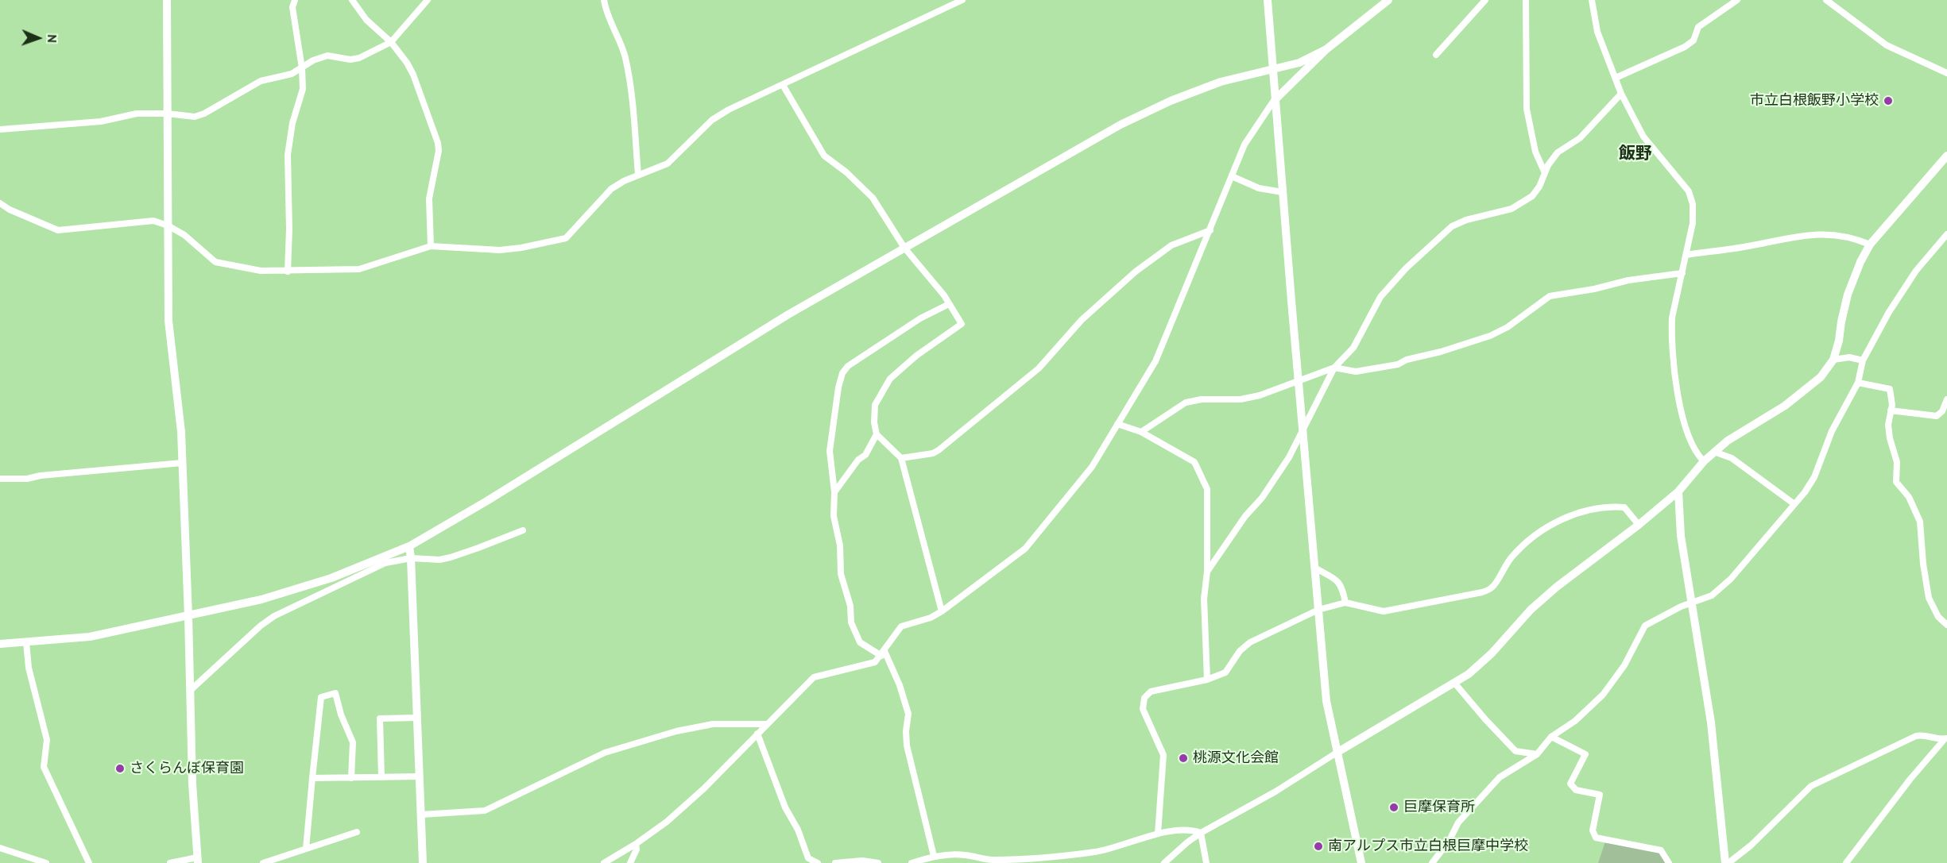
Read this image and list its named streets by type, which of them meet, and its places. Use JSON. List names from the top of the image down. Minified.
{"districts":["飯野"],"places":["市立白根飯野小学校","桃源文化会館","さくらんぼ保育園","巨摩保育所","南アルプス市立白根巨摩中学校"],"north":"right"}
